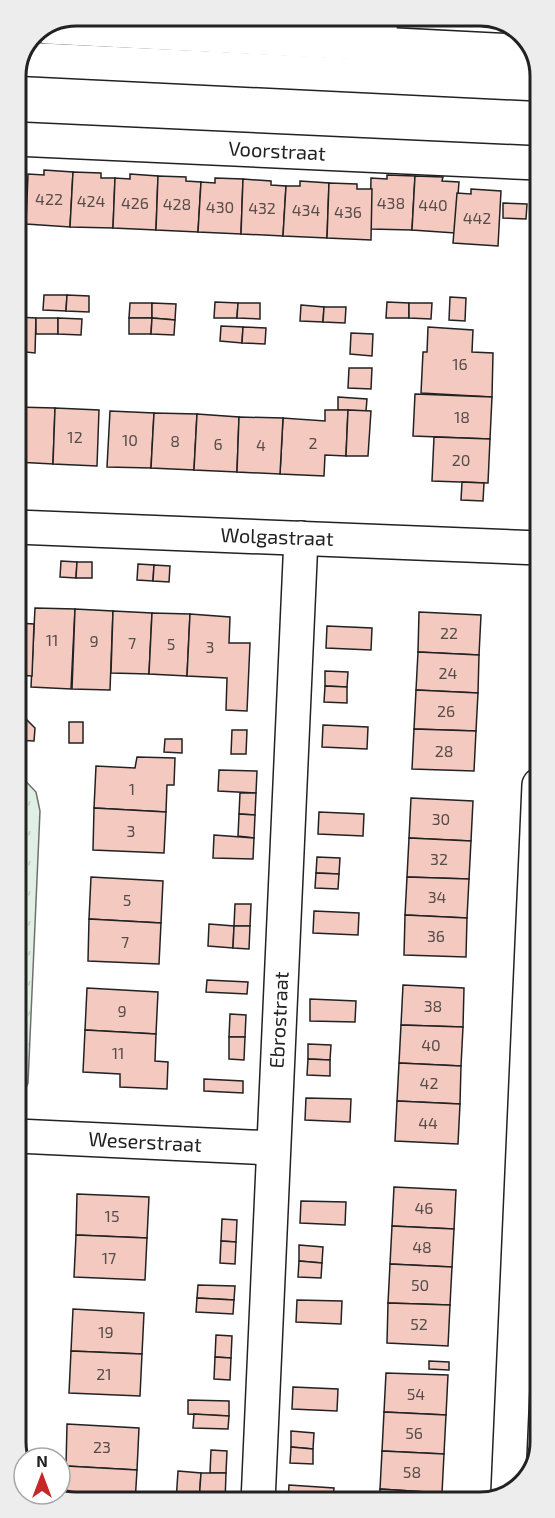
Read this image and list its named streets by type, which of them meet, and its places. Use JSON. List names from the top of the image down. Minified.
{"streets":{"street":["Voorstraat","Wolgastraat","Ebrostraat","Weserstraat"]},"crossings":[["Wolgastraat","Ebrostraat"],["Ebrostraat","Weserstraat"]],"house_numbers":["422","424","426","438","428","440","430","432","434","436","442","16","18","12","10","8","2","6","4","20","22","11","9","7","5","3","24","26","28","1","30","3","32","34","5","36","7","38","9","40","11","42","44","46","15","48","17","50","52","19","21","54","56","23","58"],"north":"top"}
